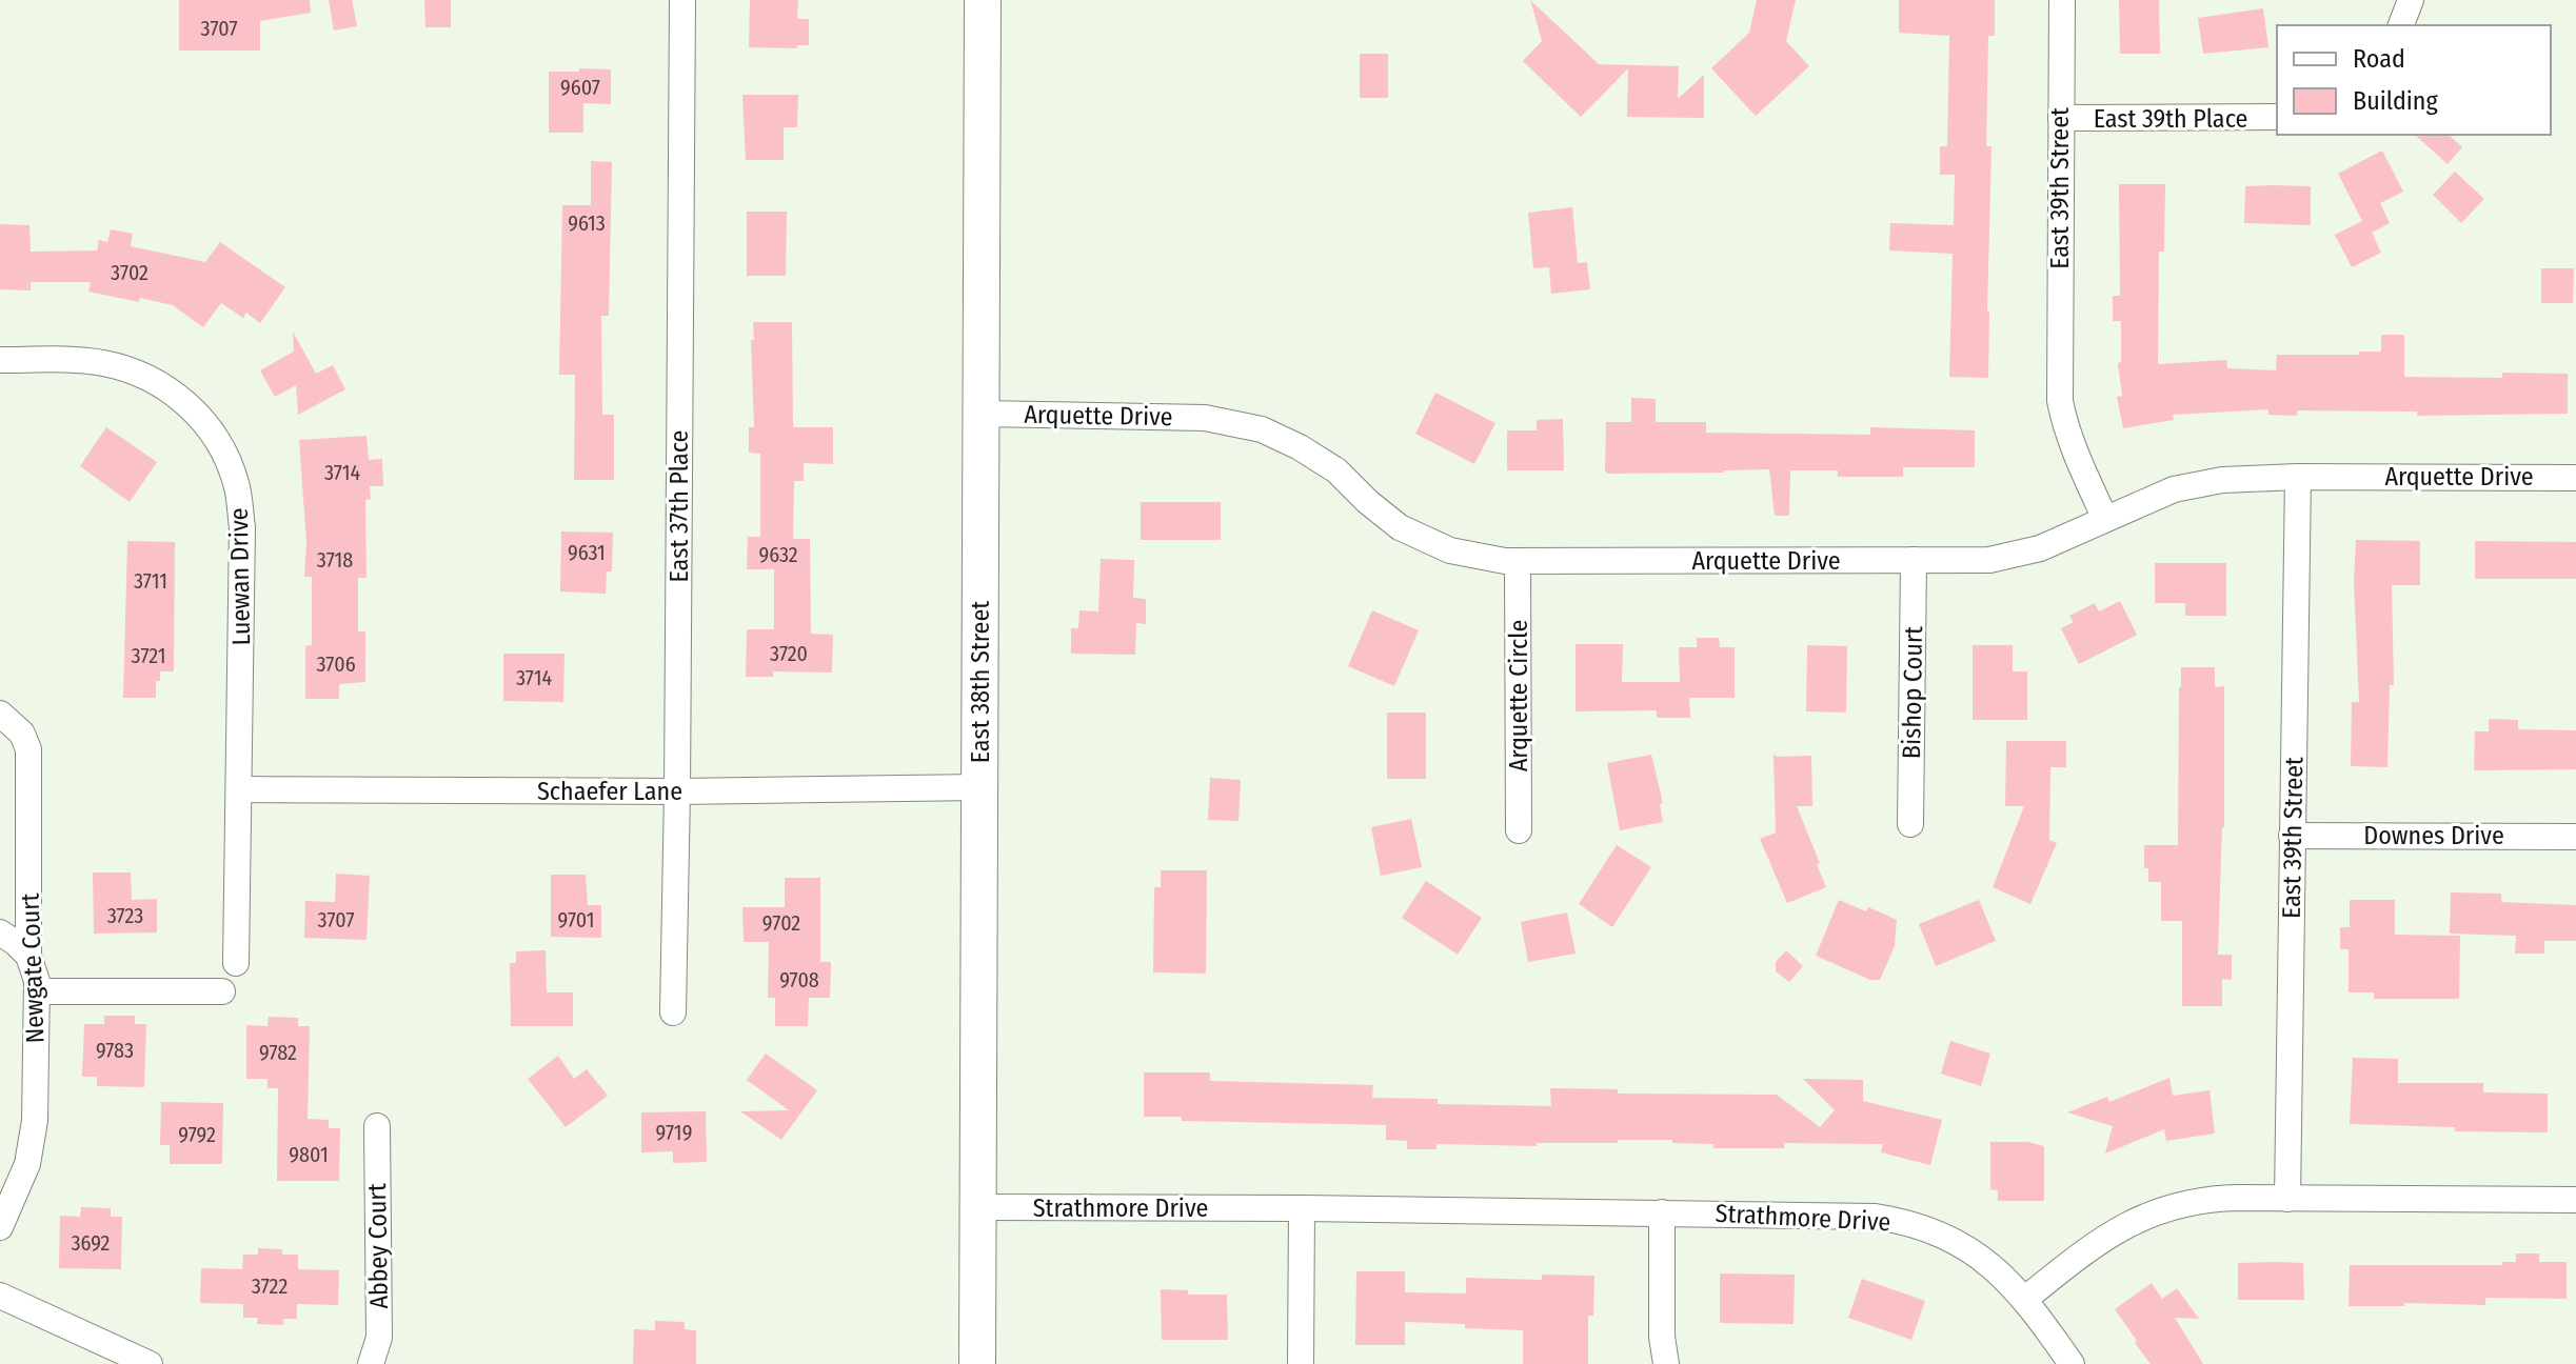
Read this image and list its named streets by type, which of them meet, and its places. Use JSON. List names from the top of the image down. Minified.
{"streets":{"main road":["East 38th Street"],"street":["East 39th Place","East 39th Street","Arquette Drive","East 37th Place","Luewan Drive","Bishop Court","Arquette Circle","Schaefer Lane","Downes Drive","Newgate Court","Strathmore Drive","Abbey Court"]},"crossings":[["East 39th Place","East 39th Street"],["East 39th Street","Arquette Drive"],["East 39th Street","Downes Drive"],["Arquette Drive","East 38th Street"],["Arquette Drive","Bishop Court"],["Arquette Drive","Arquette Circle"],["East 37th Place","Schaefer Lane"],["Luewan Drive","Schaefer Lane"],["East 38th Street","Schaefer Lane"],["East 38th Street","Strathmore Drive"]],"house_numbers":["3707","9607","9613","3702","3714","9631","9632","3718","3711","3720","3721","3706","3714","3723","3707","9701","9702","9708","9783","9782","9719","9792","9801","3692","3722"],"legend":["Road","Building"]}
